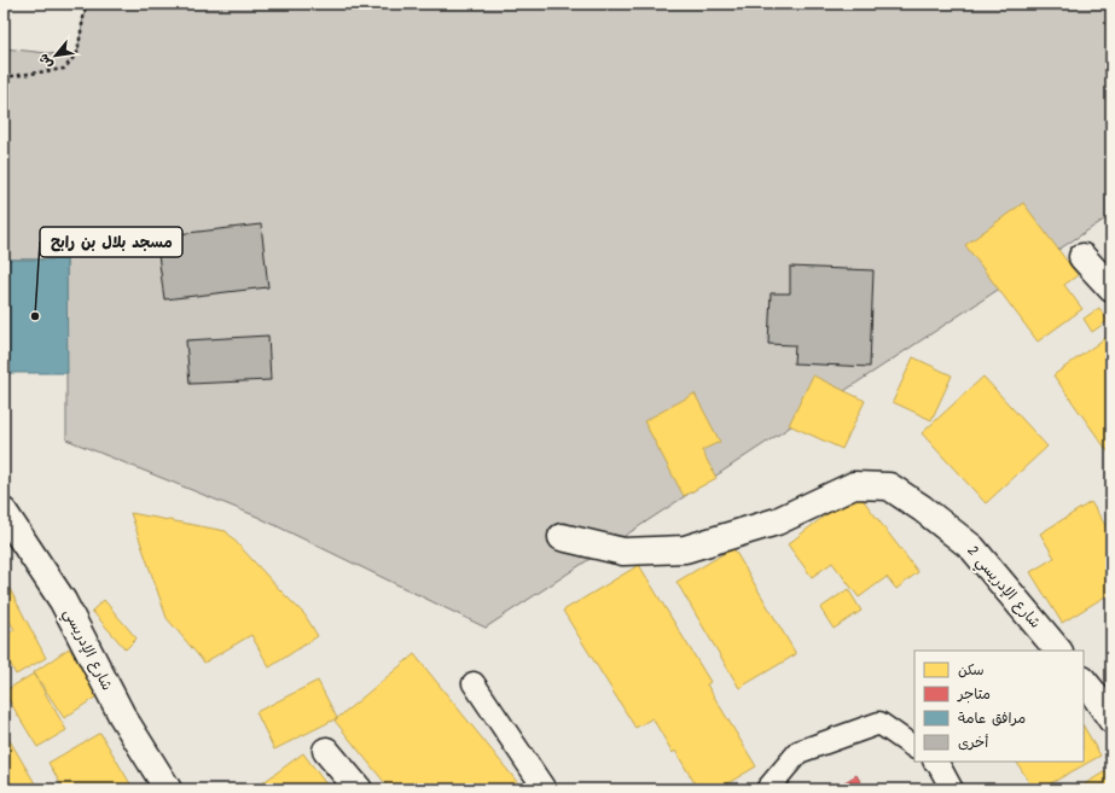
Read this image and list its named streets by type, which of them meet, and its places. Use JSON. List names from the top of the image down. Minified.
{"streets":{"street":["شارع الإدريسي 2","شارع الإدريسي"]},"places":["مسجد بلال بن رابح"],"legend":["سكن","متاجر","مرافق عامة","أخرى"],"north":"bottom left"}
